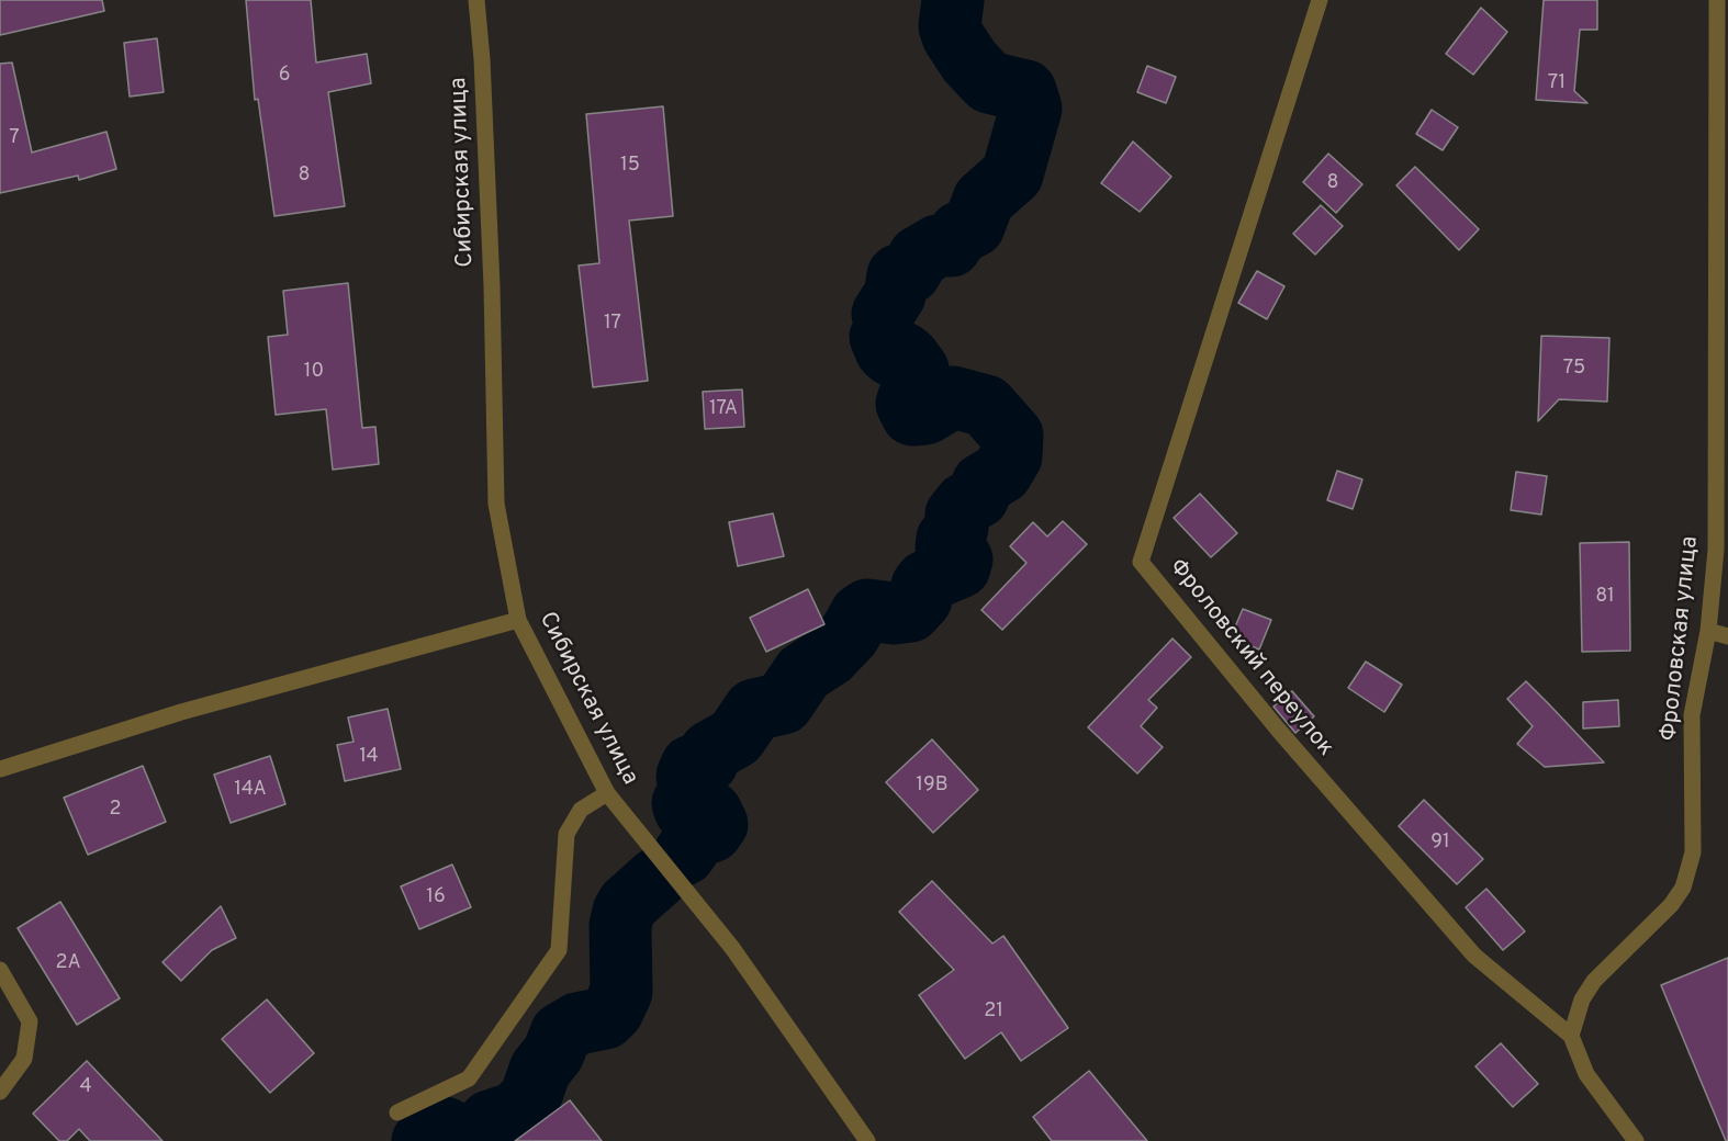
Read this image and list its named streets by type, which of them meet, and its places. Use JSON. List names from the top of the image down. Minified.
{"streets":{"street":["Сибирская улица","Фроловская улица","Фроловский переулок"]},"crossings":[["Фроловская улица","Фроловский переулок"]],"house_numbers":["6","71","7","15","8","8","17","75","10","17А","81","14","19В","14А","2","91","16","2А","21","4"]}
